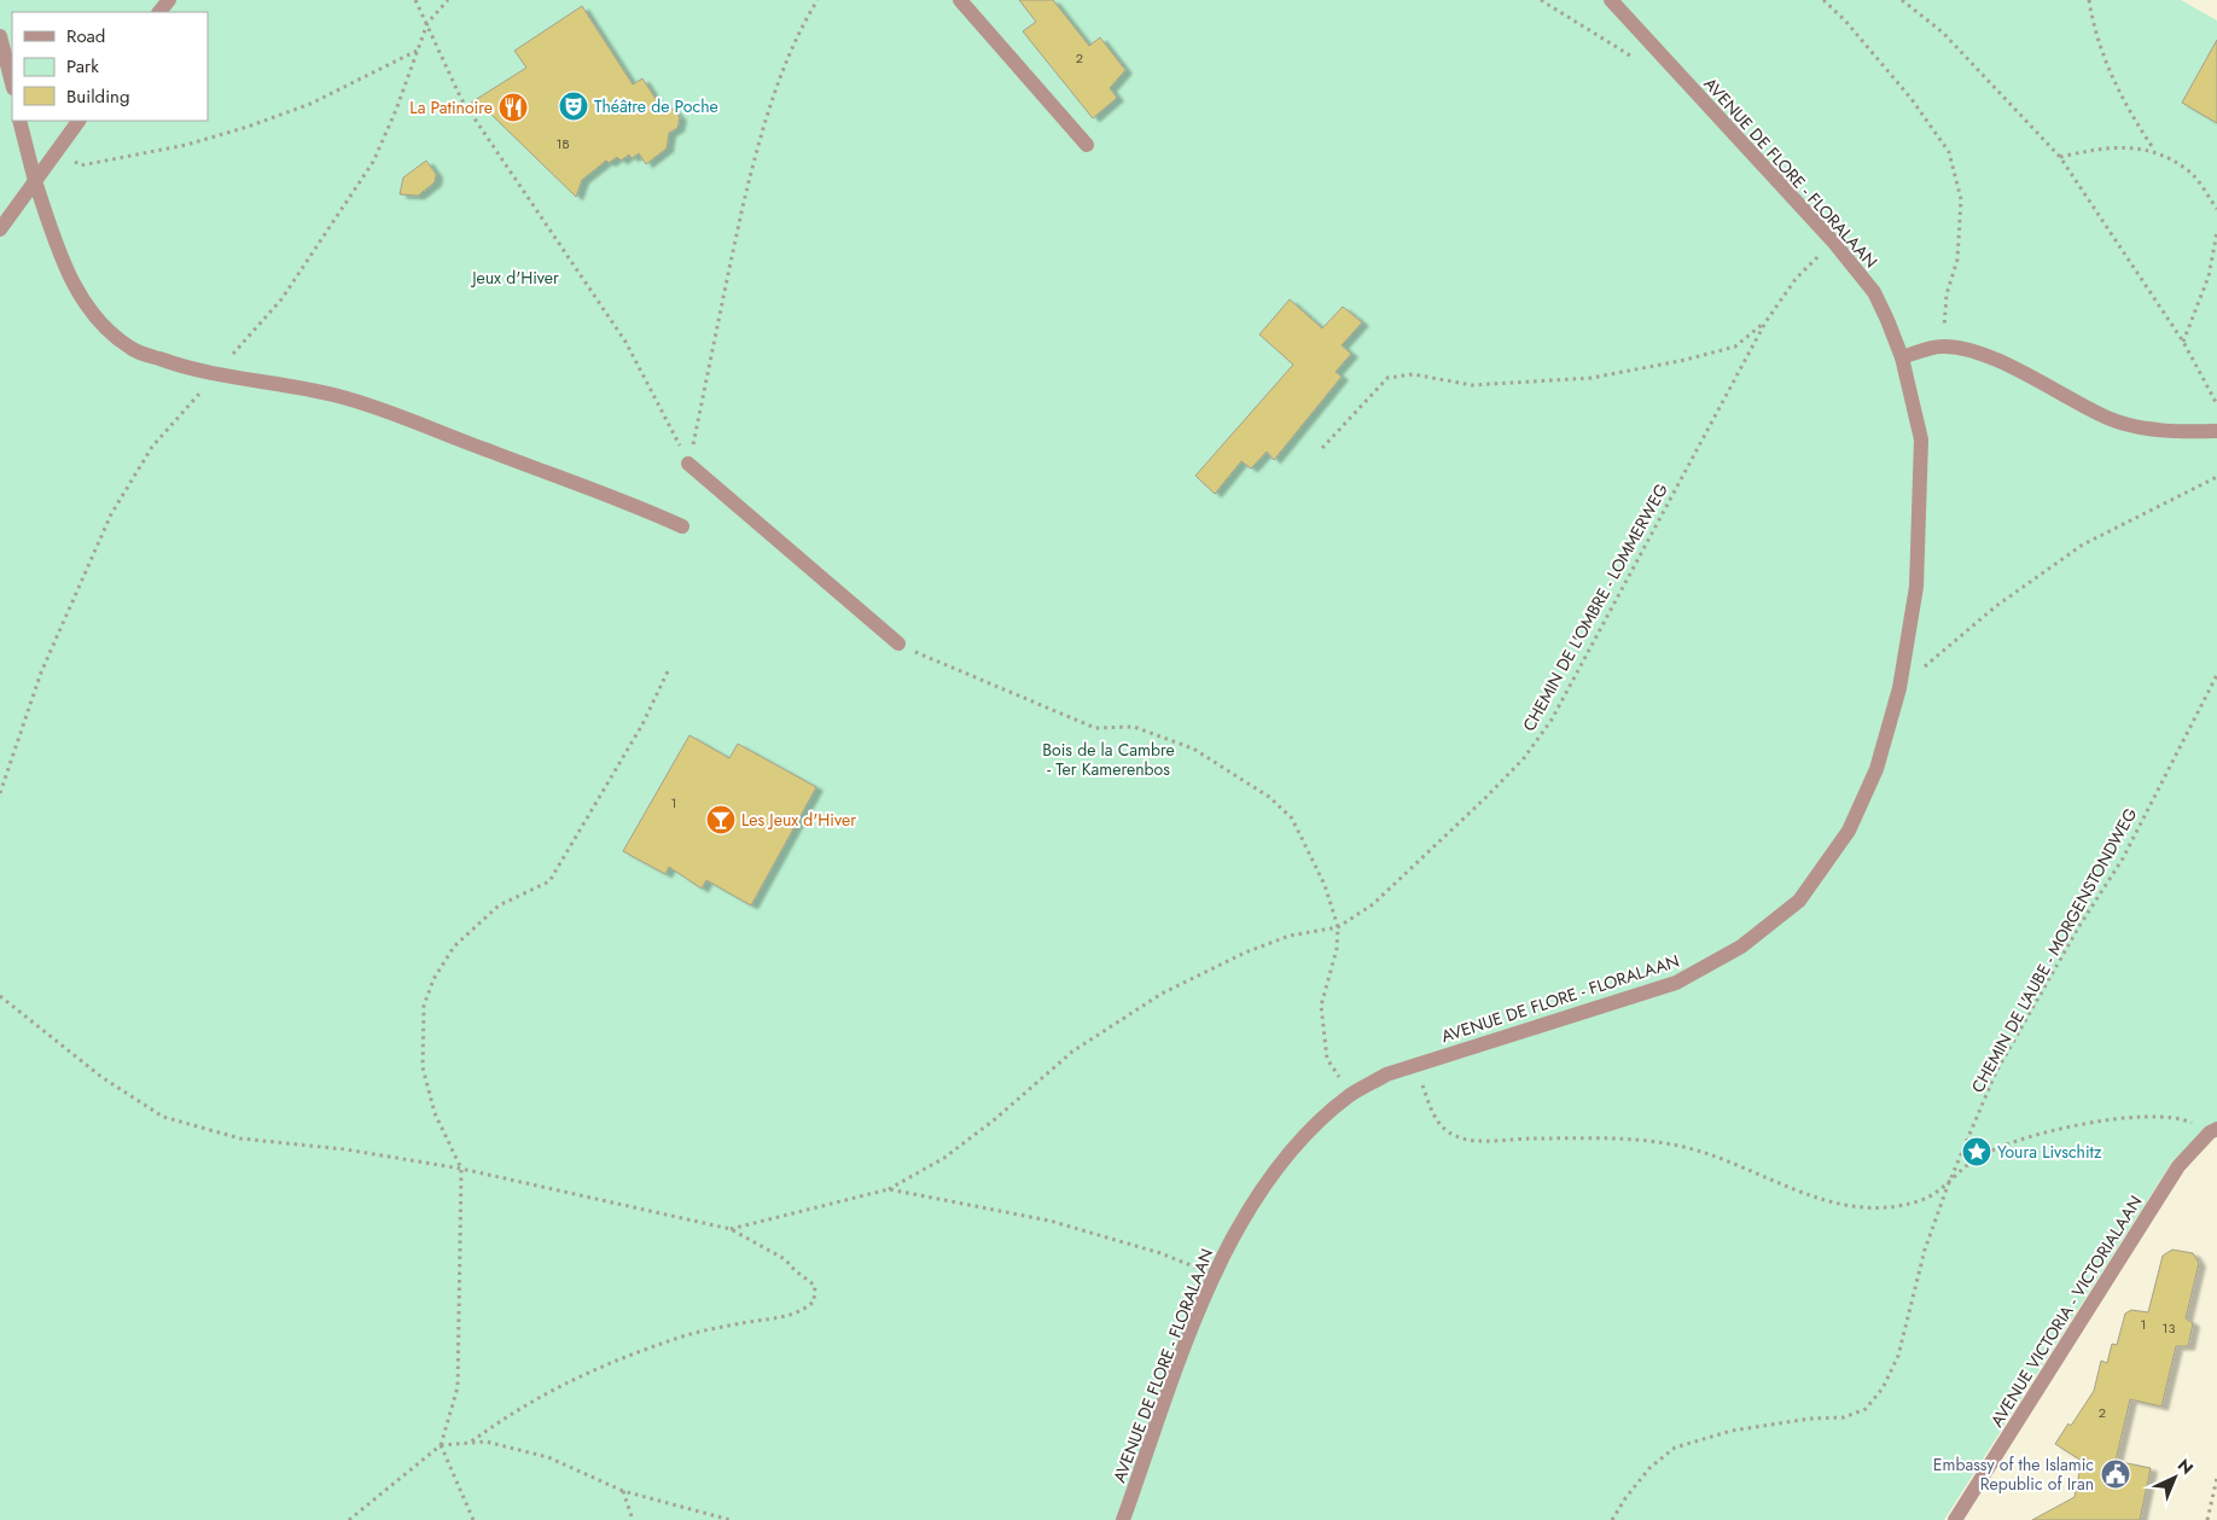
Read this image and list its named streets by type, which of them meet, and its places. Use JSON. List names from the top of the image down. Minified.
{"streets":{"street":["AVENUE DE FLORE - FLORALAAN","AVENUE VICTORIA - VICTORIALAAN"],"path":["CHEMIN DE L'OMBRE - LOMMERWEG","CHEMIN DE L'AUBE - MORGENSTONDWEG"]},"crossings":[["AVENUE DE FLORE - FLORALAAN","CHEMIN DE L'OMBRE - LOMMERWEG"]],"parks":["Jeux d'Hiver","Bois de la Cambre - Ter Kamerenbos"],"places":{"theatre":["Théâtre de Poche"],"restaurant":["La Patinoire"],"bar":["Les Jeux d'Hiver"],"place":["Youra Livschitz"],"public building":["Embassy of the Islamic Republic of Iran"]},"house_numbers":["2","1B","1","1","13","2"],"legend":["Road","Park","Building"],"north":"top right"}
